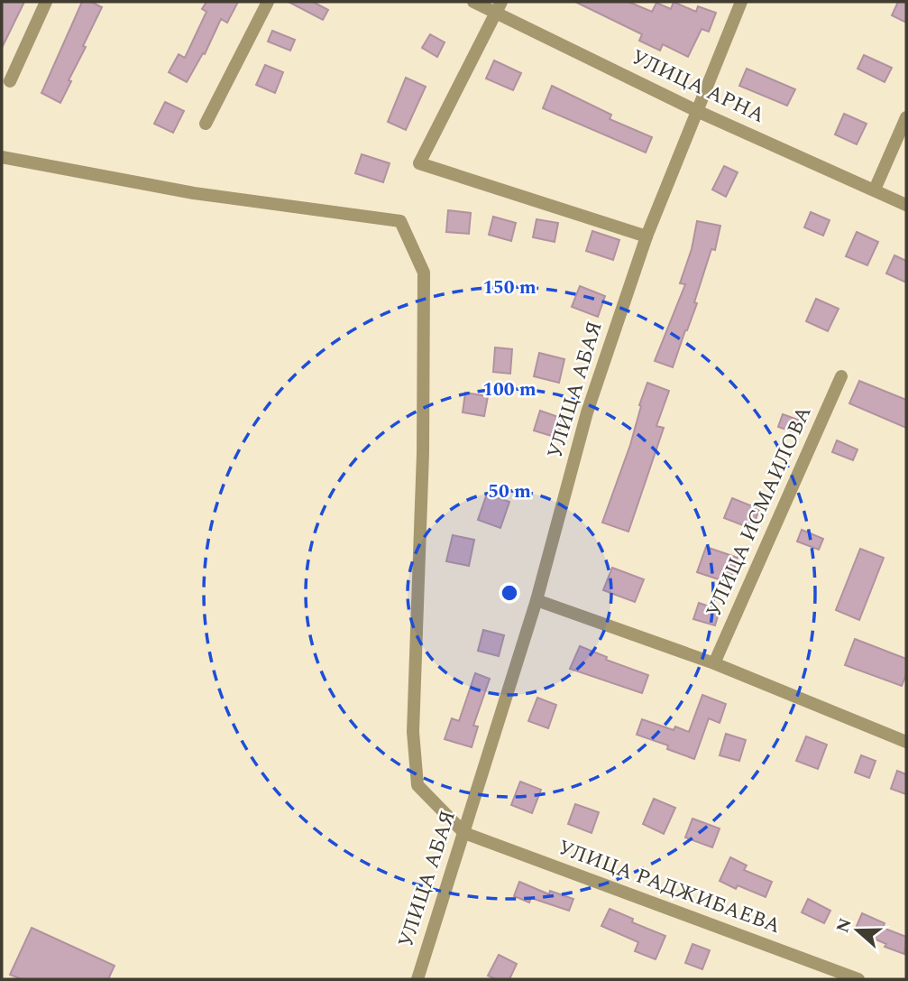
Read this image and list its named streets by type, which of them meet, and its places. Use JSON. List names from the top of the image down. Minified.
{"streets":{"street":["УЛИЦА АРНА","УЛИЦА АБАЯ","УЛИЦА ИСМАИЛОВА","УЛИЦА РАДЖИБАЕВА"]},"crossings":[["УЛИЦА АРНА","УЛИЦА АБАЯ"],["УЛИЦА АБАЯ","УЛИЦА РАДЖИБАЕВА"]],"north":"left","rings":["150 m","100 m","50 m"]}
